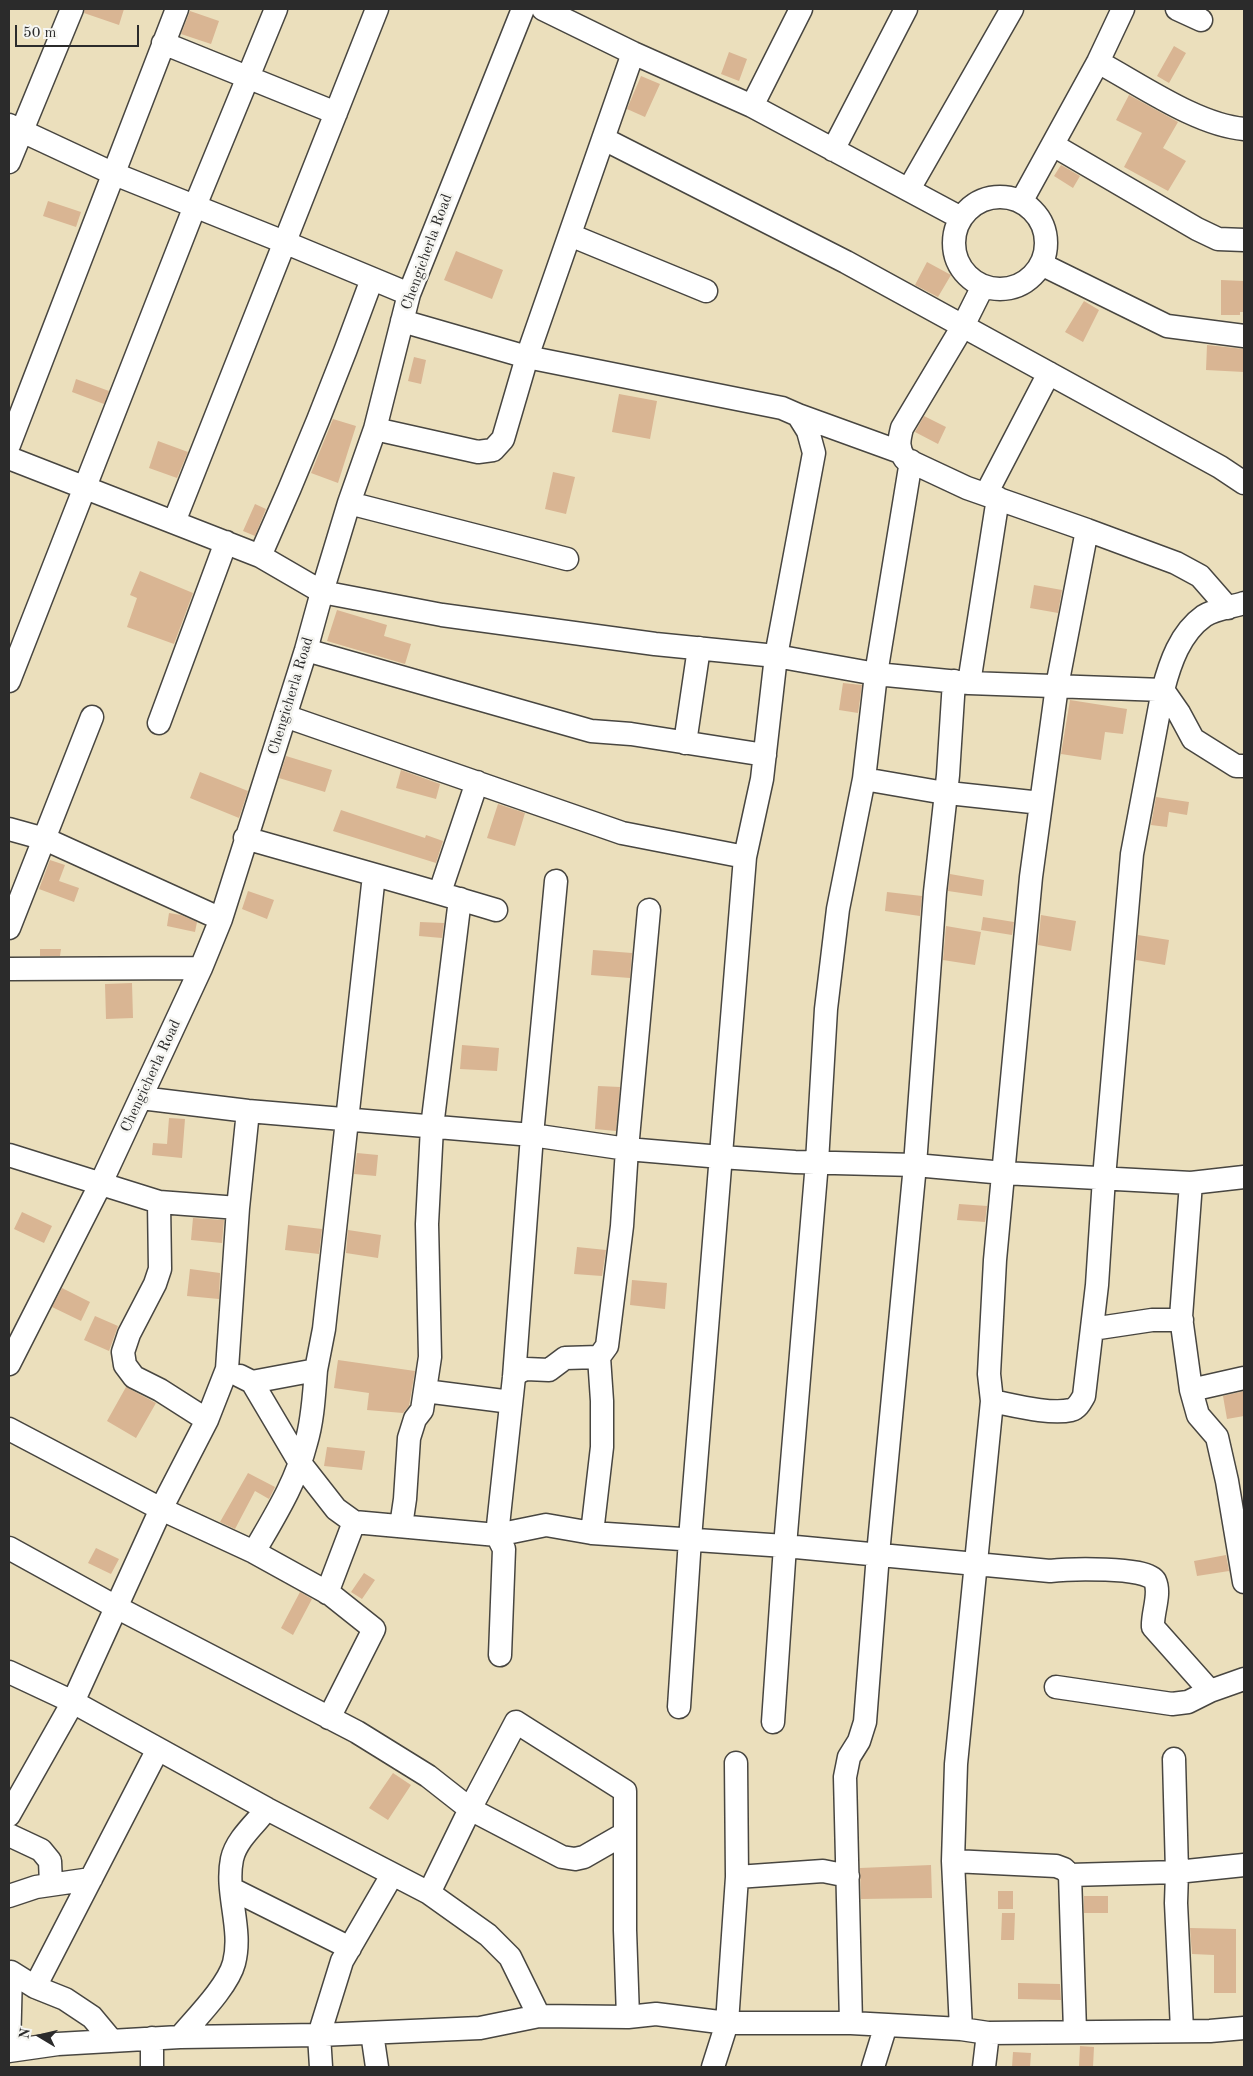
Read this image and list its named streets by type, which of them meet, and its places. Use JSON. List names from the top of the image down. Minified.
{"streets":{"street":["Chengicherla Road"]},"scale_bar":"50 m","north":"left"}
